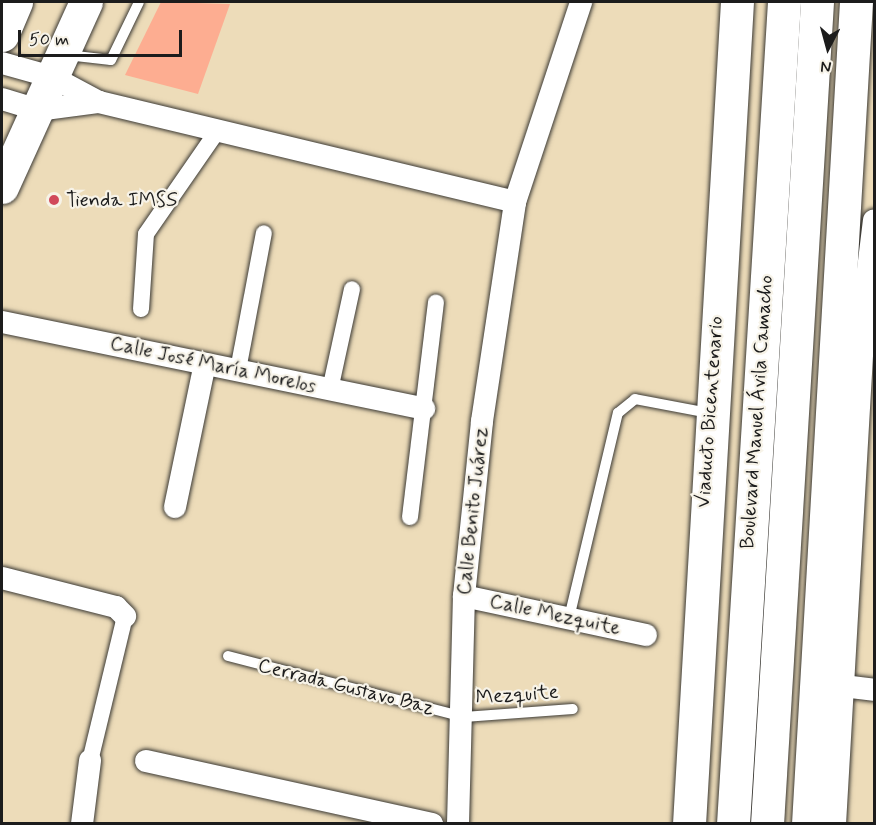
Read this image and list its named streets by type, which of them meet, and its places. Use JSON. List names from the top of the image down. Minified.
{"streets":{"main road":["Viaducto Bicentenario","Boulevard Manuel Ávila Camacho"],"street":["Calle José María Morelos","Calle Benito Juárez","Calle Mezquite"],"lane":["Cerrada Gustavo Baz","Mezquite"]},"crossings":[["Calle Benito Juárez","Calle Mezquite"],["Calle Benito Juárez","Cerrada Gustavo Baz"],["Calle Benito Juárez","Mezquite"],["Cerrada Gustavo Baz","Mezquite"]],"places":["Tienda IMSS"],"scale_bar":"50 m","north":"bottom"}
